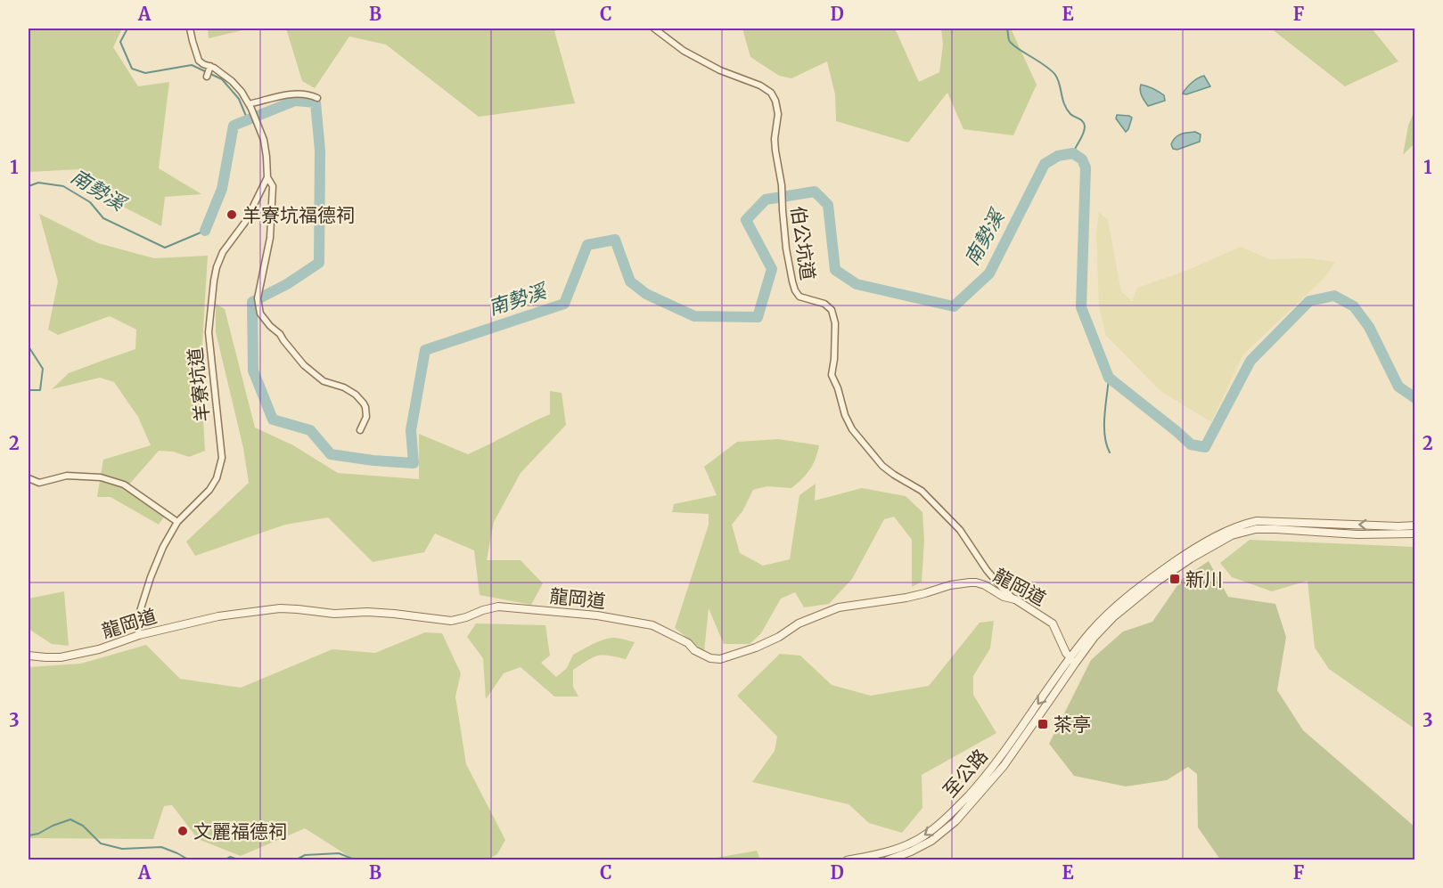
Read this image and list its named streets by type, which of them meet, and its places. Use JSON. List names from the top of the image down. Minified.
{"streets":{"street":["伯公坑道","羊寮坑道","龍岡道","至公路"]},"crossings":[["伯公坑道","龍岡道"],["羊寮坑道","龍岡道"],["龍岡道","至公路"]],"water":["南勢溪"],"places":{"other":["羊寮坑福德祠","文麗福德祠"],"transit":["新川","茶亭"]},"grid":{"columns":["A","B","C","D","E","F"],"rows":["1","2","3"]}}
